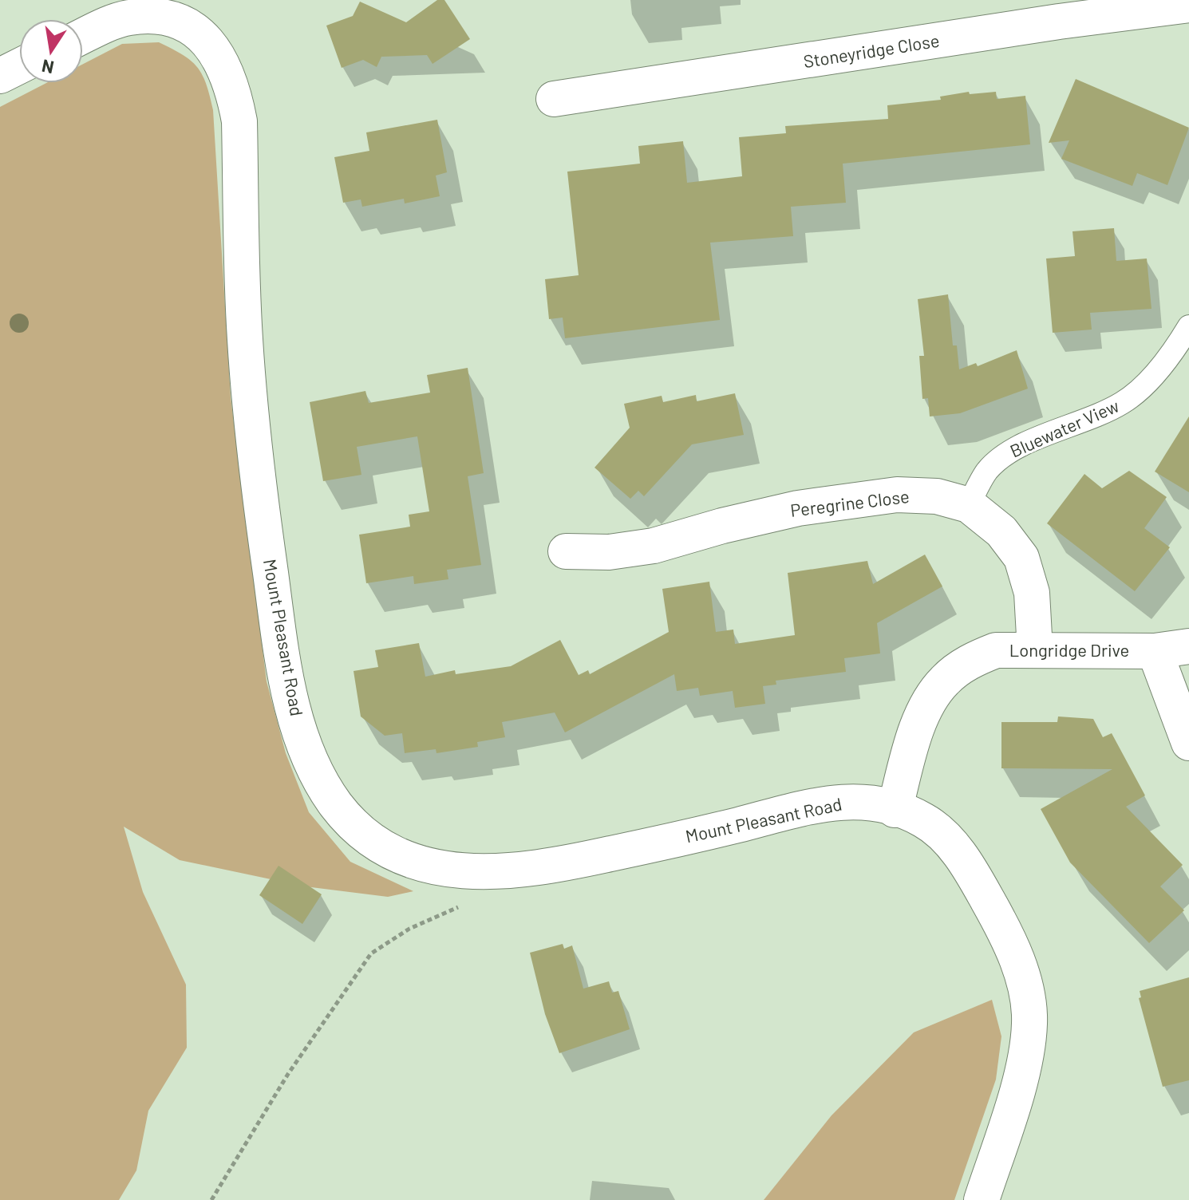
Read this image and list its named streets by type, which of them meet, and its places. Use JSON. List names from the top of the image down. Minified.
{"streets":{"street":["Stoneyridge Close","Peregrine Close","Mount Pleasant Road","Longridge Drive"],"lane":["Bluewater View"]},"crossings":[["Bluewater View","Peregrine Close"],["Peregrine Close","Longridge Drive"],["Mount Pleasant Road","Longridge Drive"]],"north":"bottom"}
